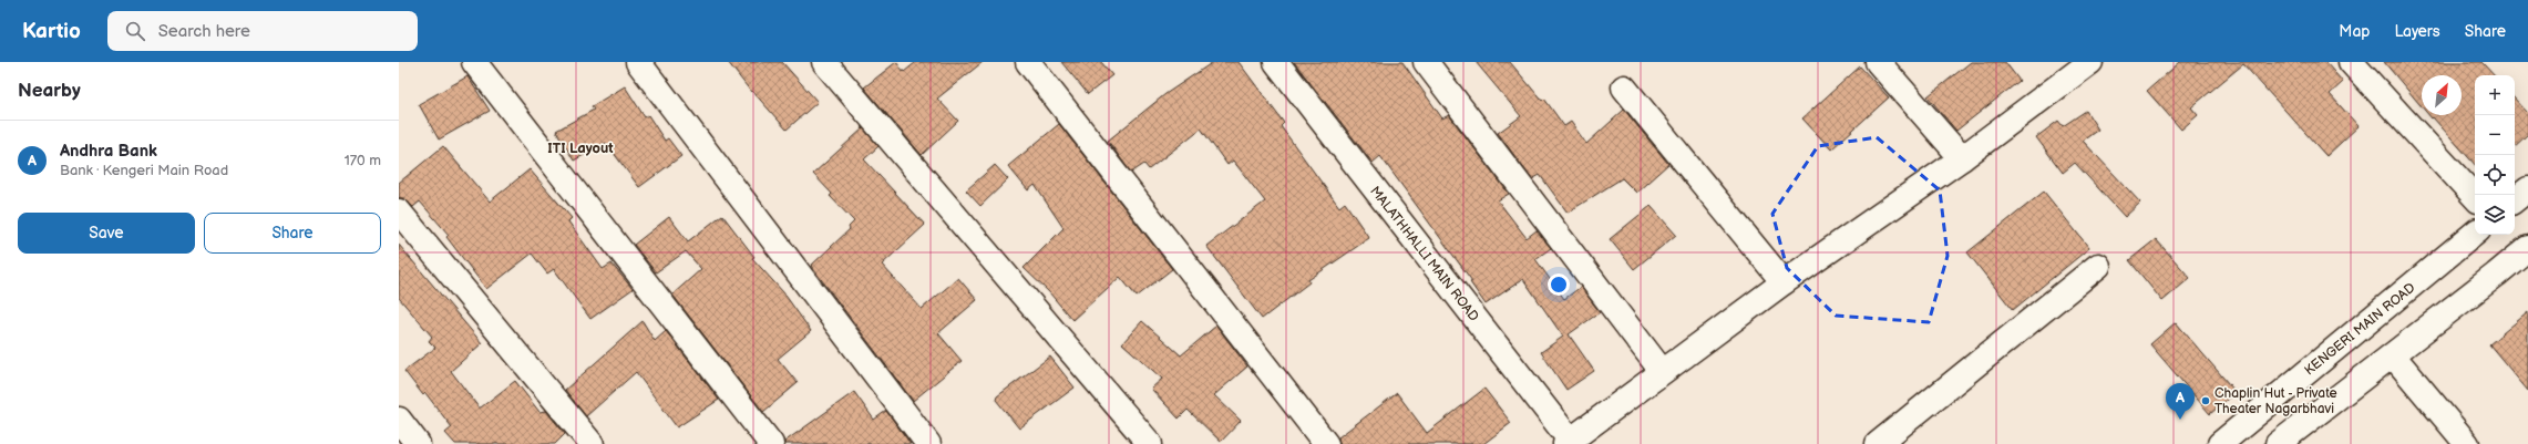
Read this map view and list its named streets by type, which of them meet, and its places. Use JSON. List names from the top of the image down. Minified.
{"streets":{"street":["MALATHHALLI MAIN ROAD","KENGERI MAIN ROAD"]},"districts":["ITI Layout"],"places":["Chaplin Hut - Private Theater Nagarbhavi"],"north":"top right","page":{"header":"Kartio","search":"Search here","nav":["Map","Layers","Share"],"heading":"Nearby","map_buttons":["+","−"],"list":[{"mark":"A","name":"Andhra Bank","note":"Bank · Kengeri Main Road","value":"170 m"}],"buttons":["Save","Share"],"pins":"A"}}
